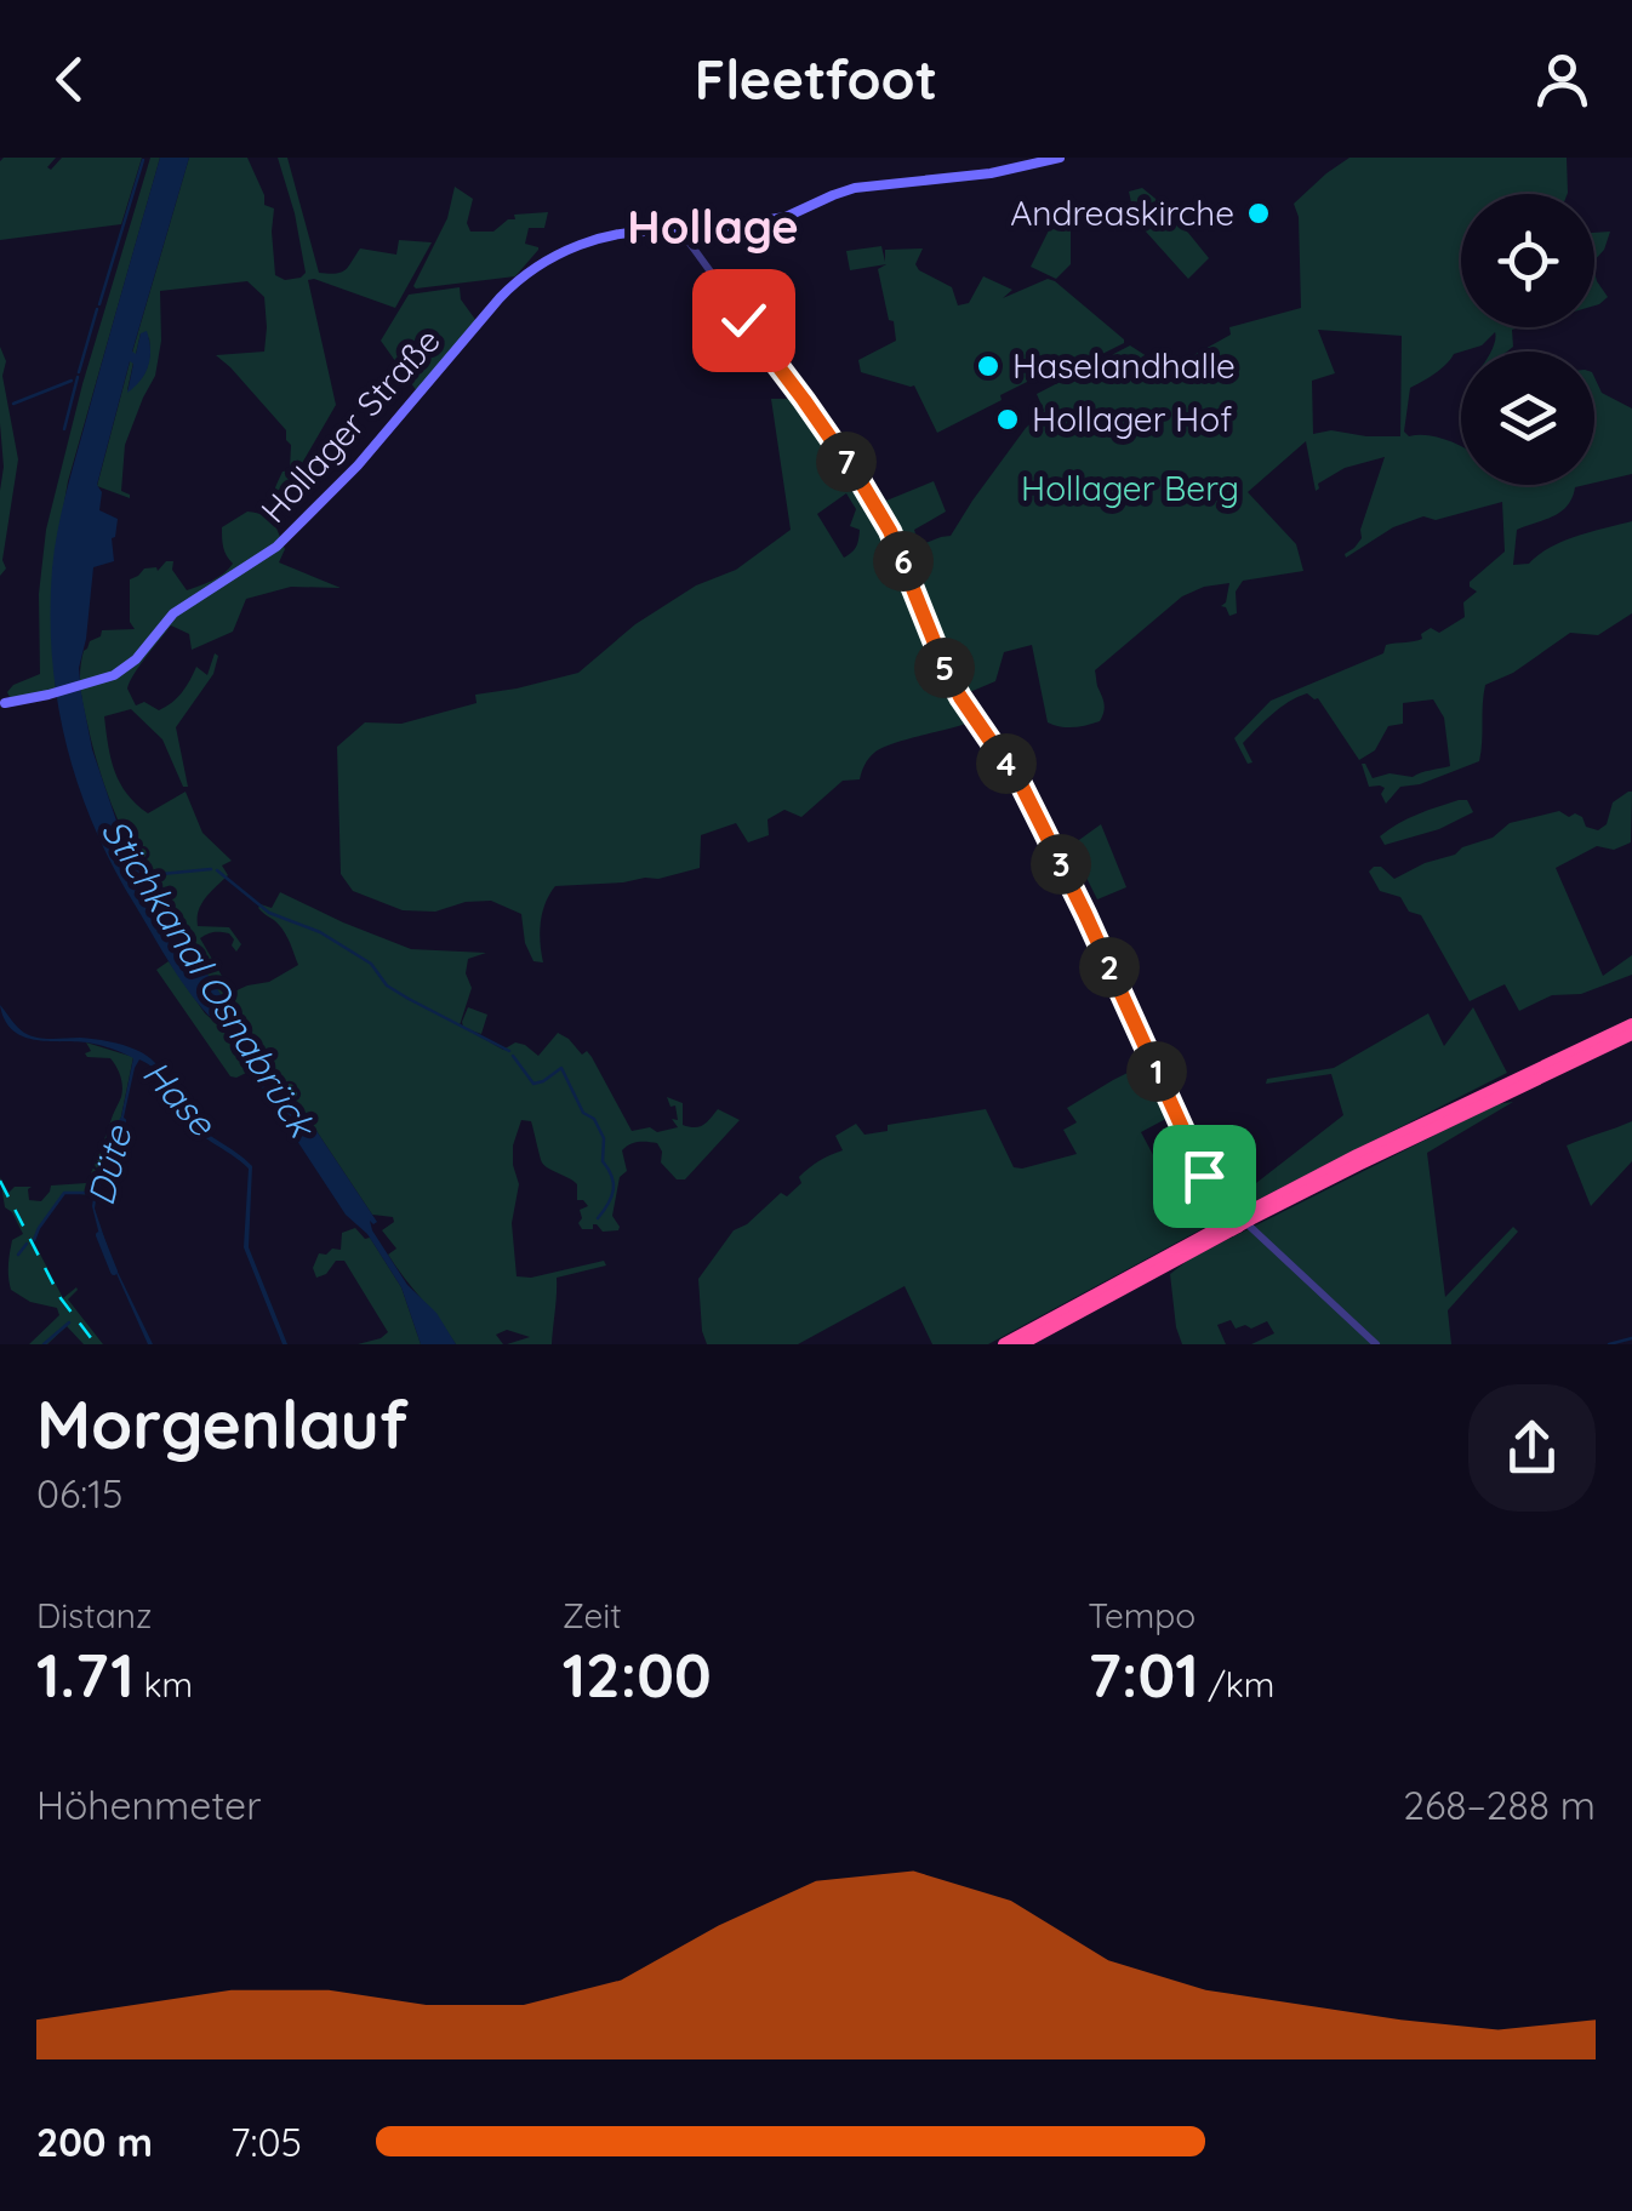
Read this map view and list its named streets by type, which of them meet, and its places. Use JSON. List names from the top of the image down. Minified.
{"streets":{"main road":["Hollager Straße"]},"districts":["Hollage"],"water":["Stichkanal Osnabrück","Hase","Düte"],"parks":["Hollager Berg"],"places":["Andreaskirche","Haselandhalle","Hollager Hof"],"page":{"header":"Fleetfoot","pins":["7","6","5","4","3","2","1"],"heading":["Morgenlauf","06:15"],"stats":[["Distanz","1.71 km"],["Zeit","12:00"],["Tempo","7:01 /km"]],"chart":["Höhenmeter","268–288 m"],"list":[{"name":"200 m","note":"7:05"}]}}
